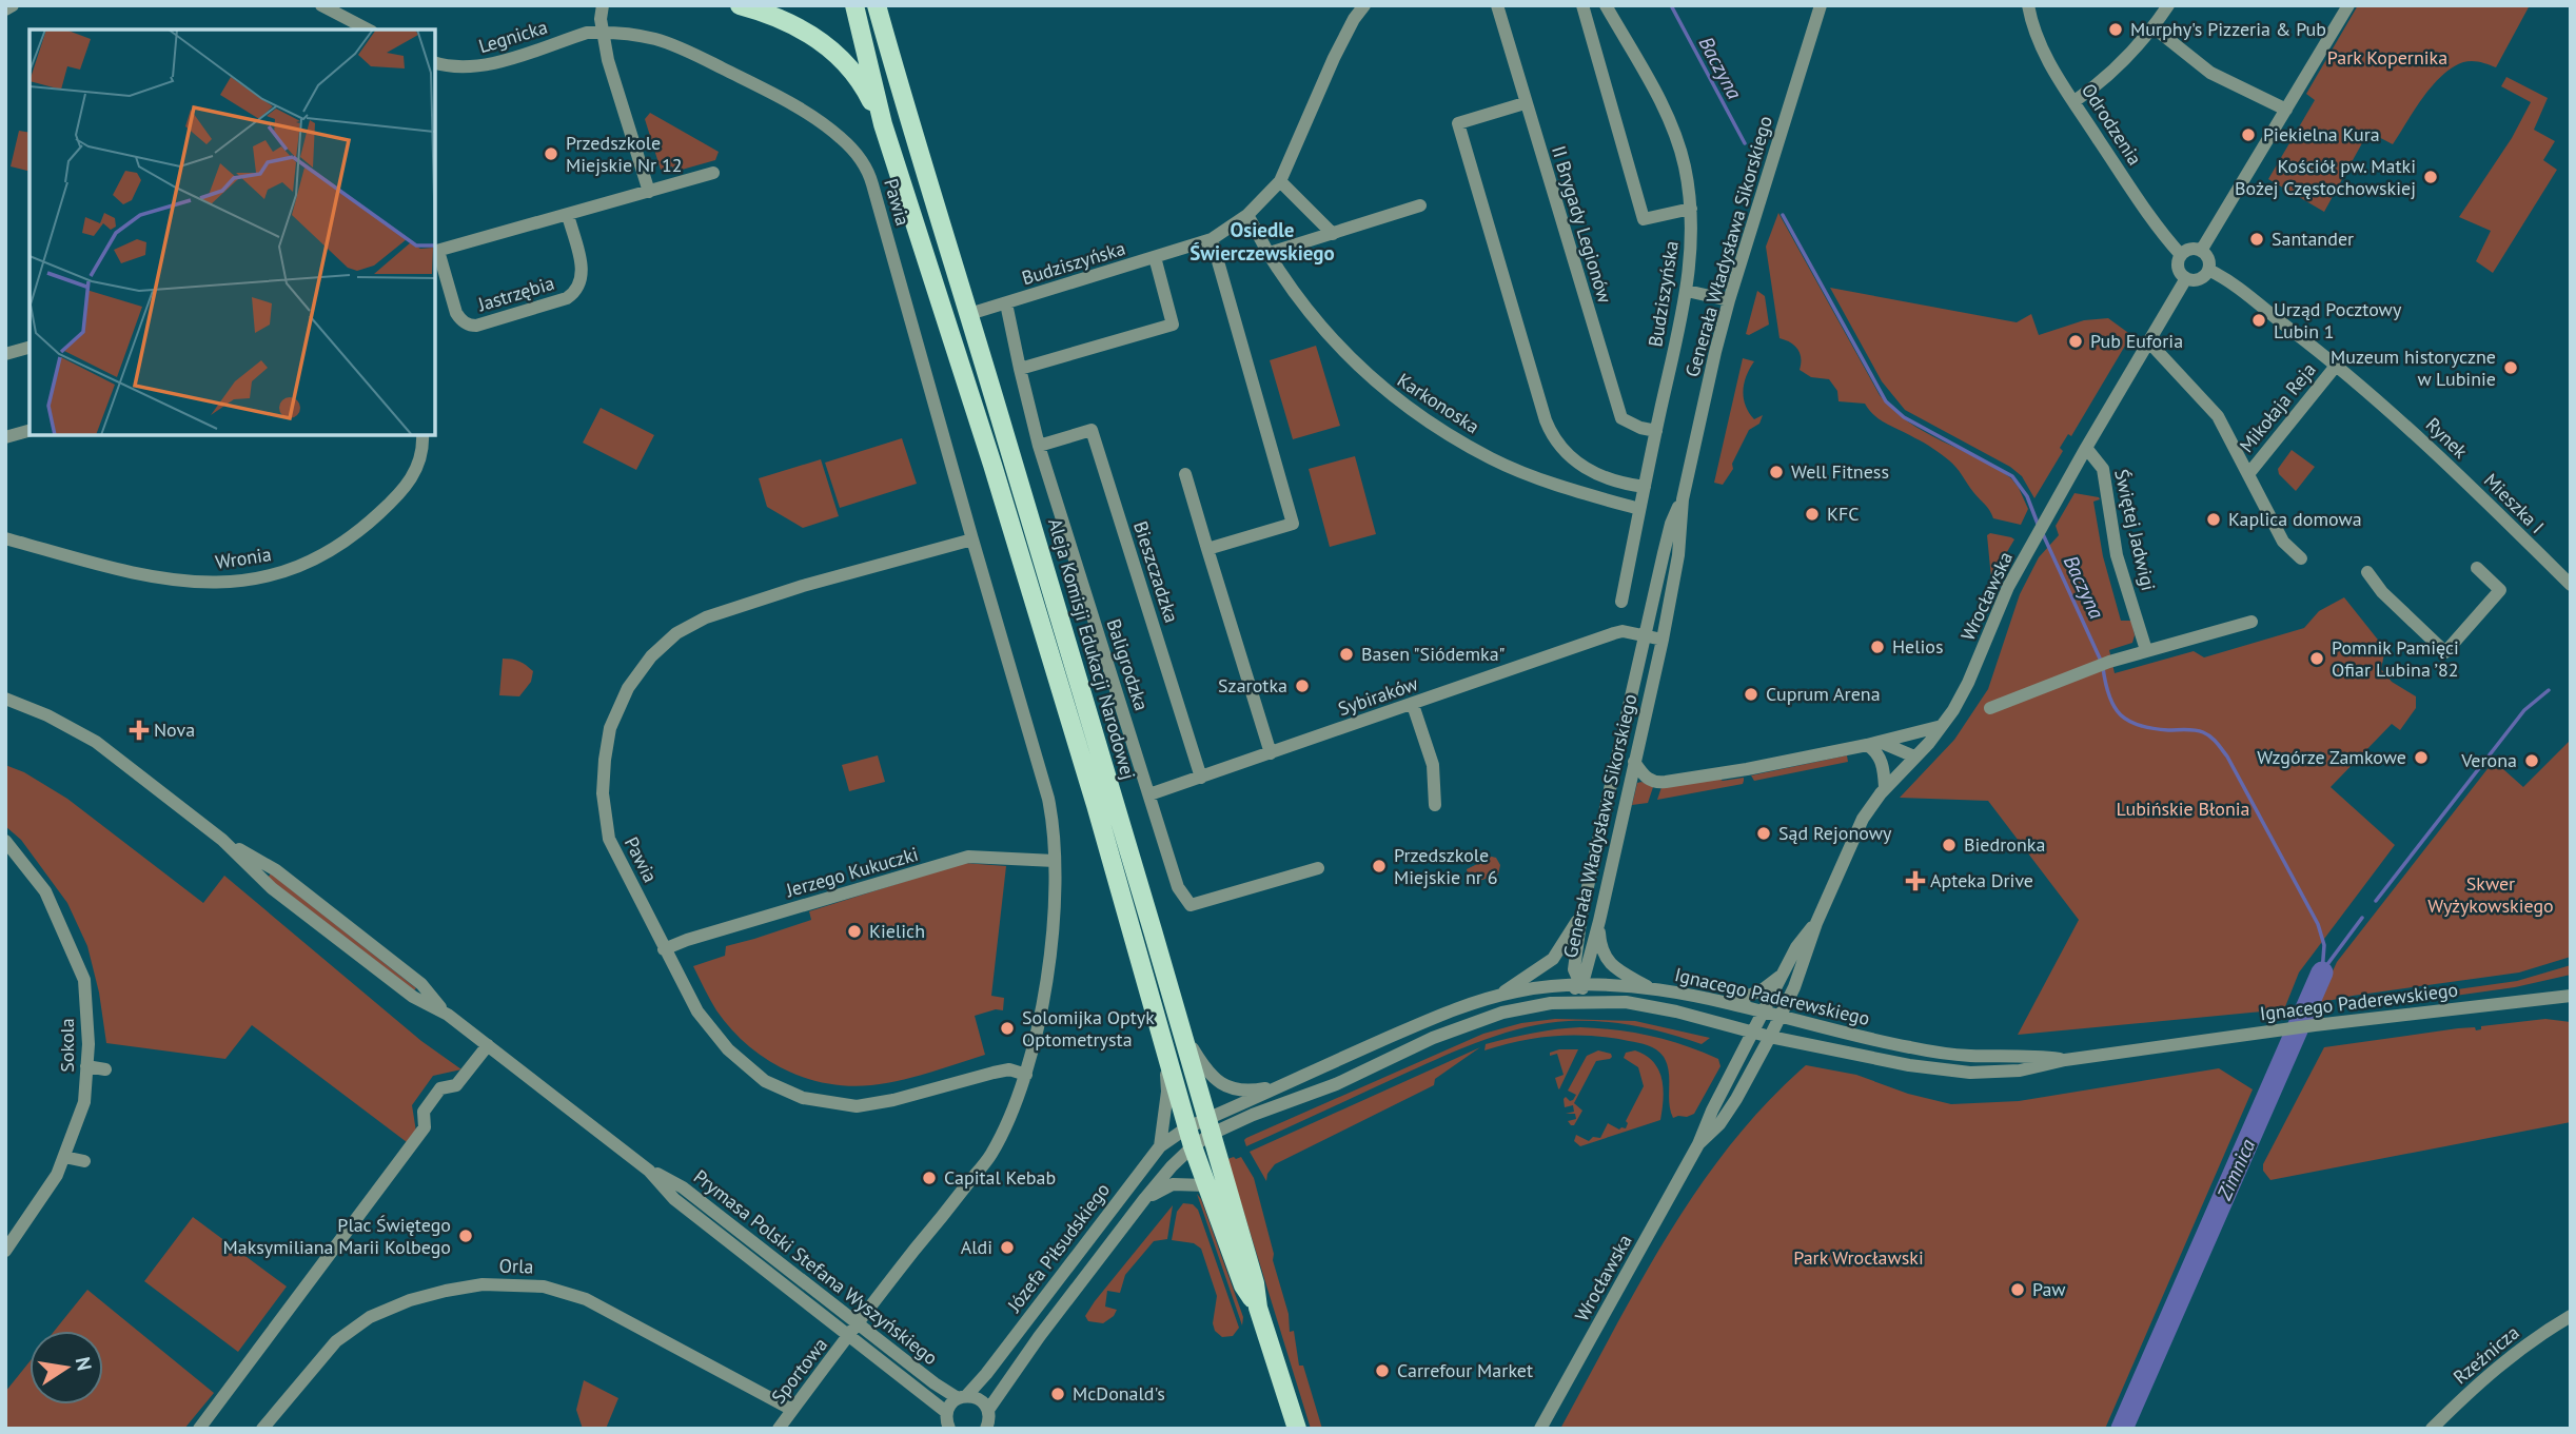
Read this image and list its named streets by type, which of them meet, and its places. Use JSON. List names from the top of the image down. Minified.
{"streets":{"main road":["Aleja Komisji Edukacji Narodowej"],"street":["Legnicka","Odrodzenia","Pawia","II Brygady Legionów","Generała Władysława Sikorskiego","Budziszyńska","Jastrzębia","Karkonoska","Mikołaja Reja","Rynek","Mieszka I","Świętej Jadwigi","Wronia","Bieszczadzka","Wrocławska","Baligrodzka","Sybiraków","Jerzego Kukuczki","Ignacego Paderewskiego","Sokola","Józefa Piłsudskiego","Orla","Prymasa Polski Stefana Wyszyńskiego","Rzeźnicza","Sportowa"]},"crossings":[["Legnicka","Pawia"],["Odrodzenia","Wrocławska"],["Pawia","Jerzego Kukuczki"],["Pawia","Prymasa Polski Stefana Wyszyńskiego"],["Pawia","Sportowa"],["II Brygady Legionów","Budziszyńska"],["Generała Władysława Sikorskiego","Sybiraków"],["Generała Władysława Sikorskiego","Ignacego Paderewskiego"],["Budziszyńska","Karkonoska"],["Budziszyńska","Aleja Komisji Edukacji Narodowej"],["Budziszyńska","Baligrodzka"],["Mikołaja Reja","Rynek"],["Rynek","Mieszka I"],["Świętej Jadwigi","Wrocławska"],["Bieszczadzka","Baligrodzka"],["Bieszczadzka","Sybiraków"],["Wrocławska","Ignacego Paderewskiego"],["Aleja Komisji Edukacji Narodowej","Ignacego Paderewskiego"],["Aleja Komisji Edukacji Narodowej","Józefa Piłsudskiego"],["Baligrodzka","Sybiraków"],["Ignacego Paderewskiego","Józefa Piłsudskiego"],["Józefa Piłsudskiego","Prymasa Polski Stefana Wyszyńskiego"],["Orla","Sportowa"],["Prymasa Polski Stefana Wyszyńskiego","Sportowa"]],"districts":["Osiedle Świerczewskiego"],"water":["Baczyna","Zimnica"],"parks":["Park Kopernika","Lubińskie Błonia","Skwer Wyżykowskiego","Park Wrocławski"],"places":{"other":["Murphy's Pizzeria & Pub","Piekielna Kura","Przedszkole Miejskie Nr 12","Kościół pw. Matki Bożej Częstochowskiej","Santander","Urząd Pocztowy Lubin 1","Pub Euforia","Muzeum historyczne w Lubinie","Well Fitness","KFC","Kaplica domowa","Helios","Basen \"Siódemka\"","Pomnik Pamięci Ofiar Lubina ’82","Szarotka","Cuprum Arena","Wzgórze Zamkowe","Verona","Sąd Rejonowy","Biedronka","Przedszkole Miejskie nr 6","Kielich","Solomijka Optyk Optometrysta","Capital Kebab","Plac Świętego Maksymiliana Marii Kolbego","Aldi","Paw","Carrefour Market","McDonald's"],"health":["Nova","Apteka Drive"]},"north":"right"}
